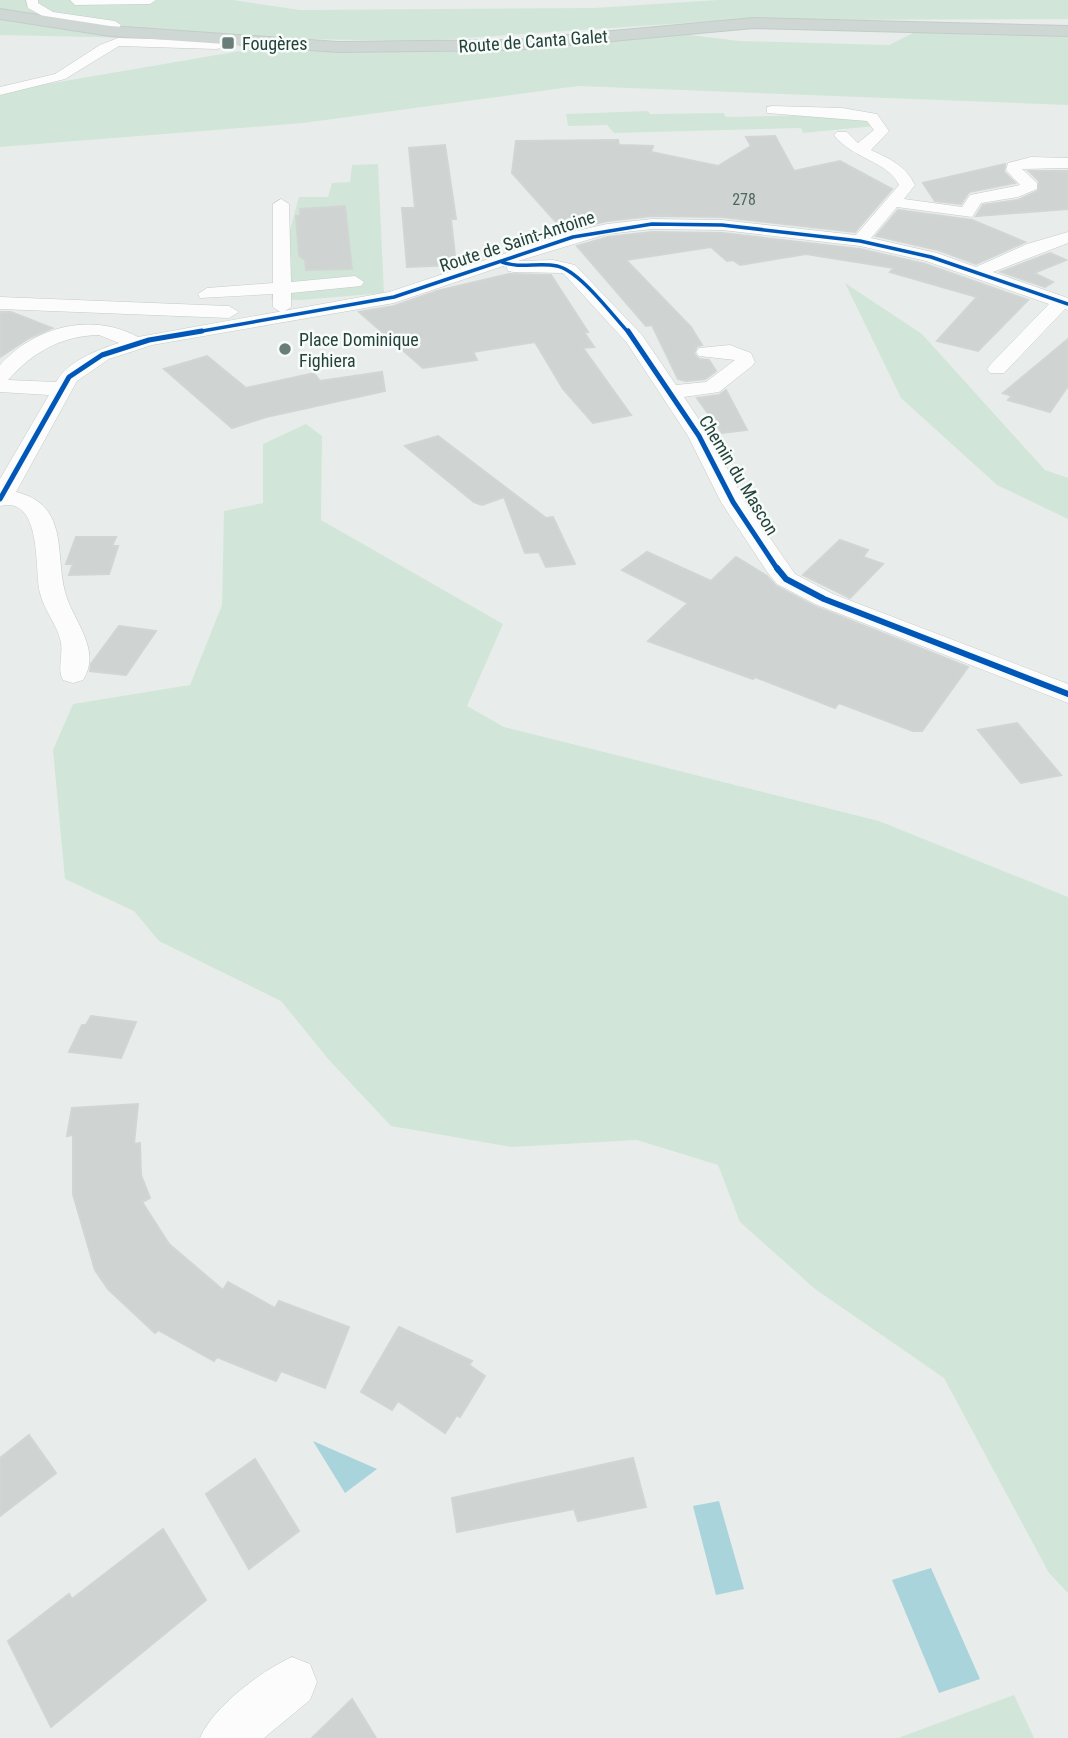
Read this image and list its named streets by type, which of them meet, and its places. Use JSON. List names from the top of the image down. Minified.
{"streets":{"main road":["Route de Canta Galet"],"street":["Route de Saint-Antoine","Chemin du Mascon"]},"crossings":[["Route de Saint-Antoine","Chemin du Mascon"]],"places":{"transit":["Fougères"],"other":["Place Dominique Fighiera"]},"house_numbers":["278"]}
